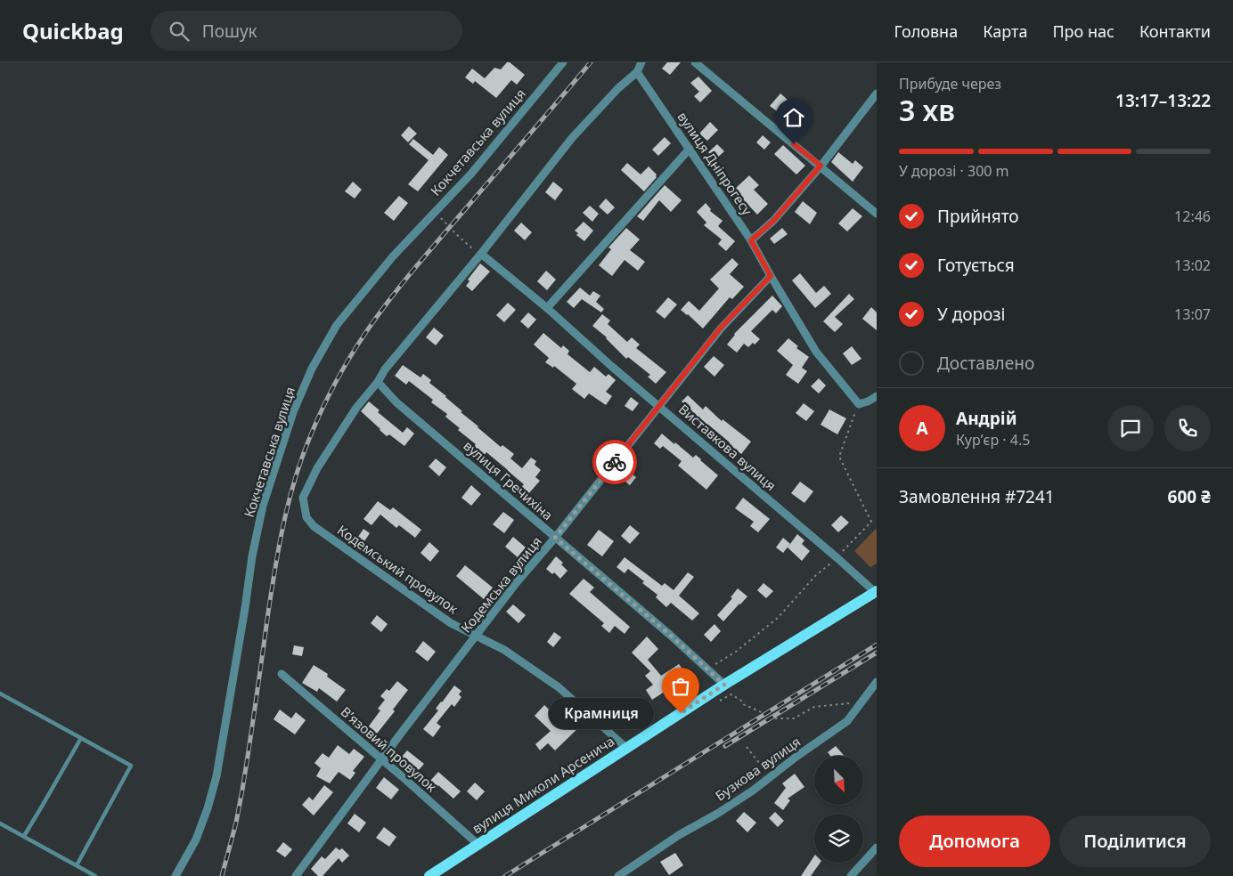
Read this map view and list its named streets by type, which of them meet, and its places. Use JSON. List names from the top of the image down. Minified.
{"streets":{"main road":["вулиця Миколи Арсенича"],"street":["Кокчетавська вулиця","вулиця Дніпрогесу","Виставкова вулиця","вулиця Гречихіна","Кодемський провулок","Кодемська вулиця","Вʼязовий провулок","Бузкова вулиця"]},"crossings":[["вулиця Дніпрогесу","Кодемська вулиця"],["Виставкова вулиця","Кодемська вулиця"],["Виставкова вулиця","вулиця Миколи Арсенича"],["вулиця Гречихіна","Кодемський провулок"],["вулиця Гречихіна","Кодемська вулиця"],["вулиця Гречихіна","вулиця Миколи Арсенича"],["Кодемський провулок","Кодемська вулиця"],["Кодемський провулок","вулиця Миколи Арсенича"],["Кодемська вулиця","Вʼязовий провулок"],["Вʼязовий провулок","вулиця Миколи Арсенича"]],"places":["Крамниця"],"north":"bottom right","page":{"header":"Quickbag","search":"Пошук","nav":["Головна","Карта","Про нас","Контакти"],"heading":["3 хв","Прибуде через","13:17–13:22"],"panel":["Андрій","Кур’єр · 4.5","Замовлення #7241","600 ₴"],"bar":"У дорозі · 300 m","list":[["Прийнято","12:46"],["Готується","13:02"],["У дорозі","13:07"],"Доставлено"],"round":"А","bubble":"Крамниця","buttons":["Допомога","Поділитися"]}}
